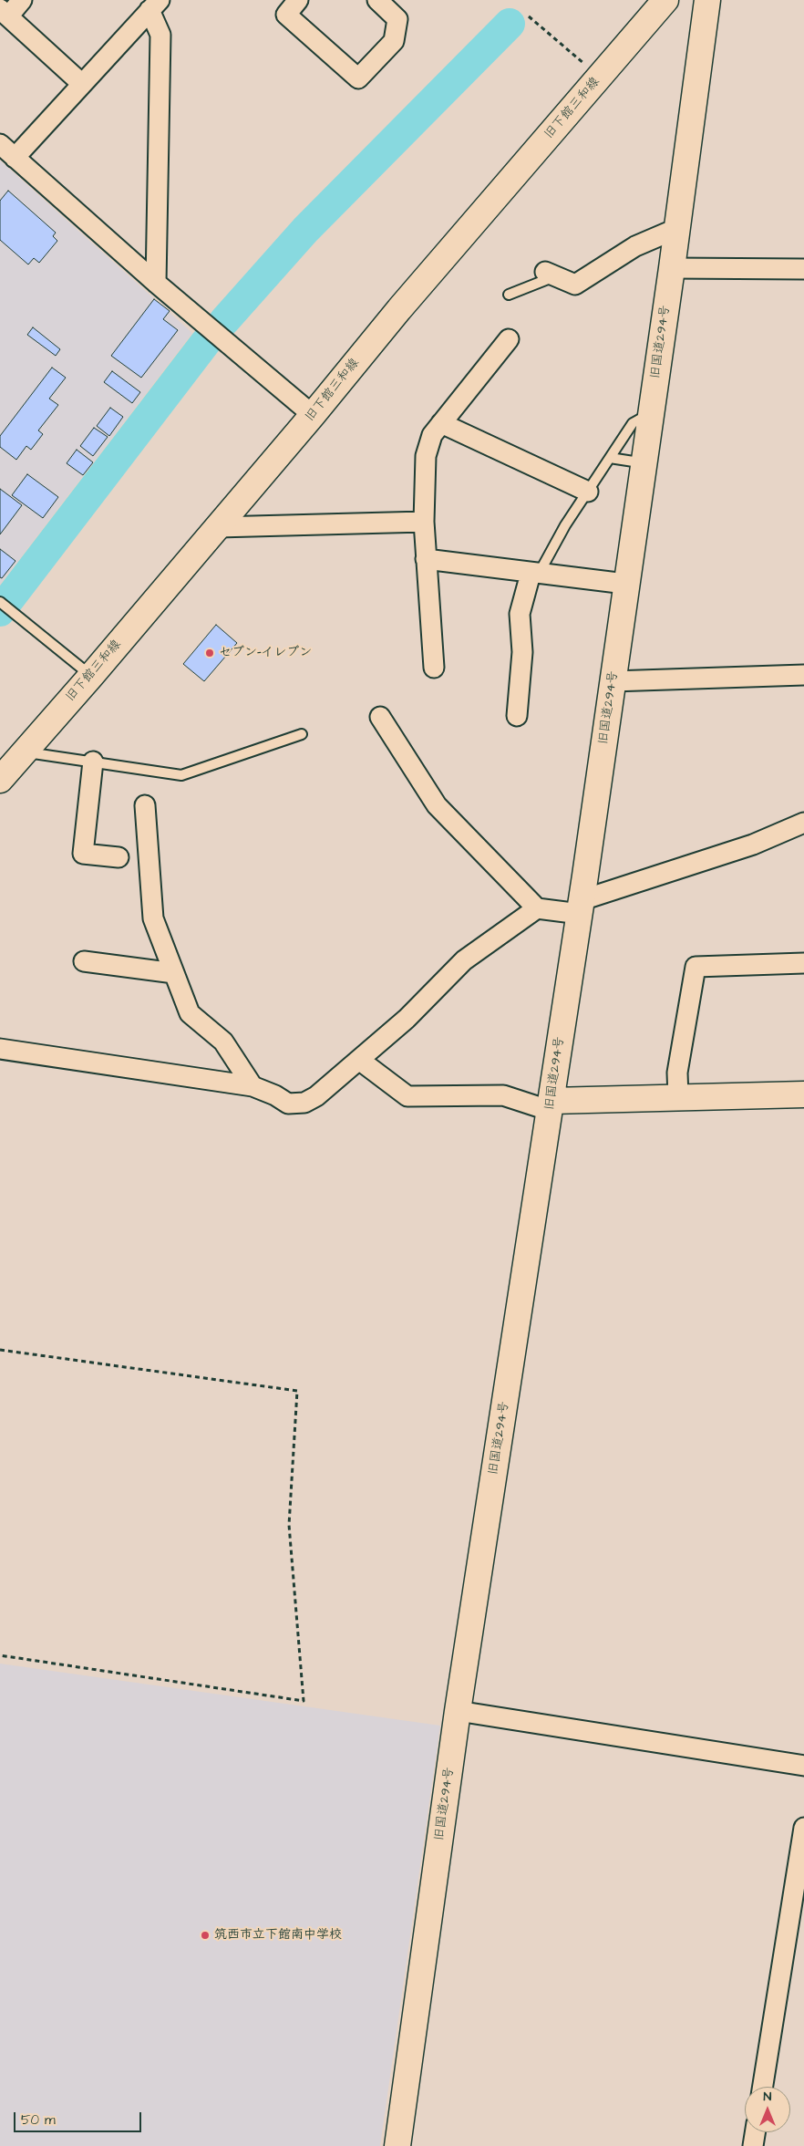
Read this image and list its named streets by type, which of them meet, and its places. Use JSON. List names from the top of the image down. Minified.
{"streets":{"street":["旧下館三和線","旧国道294号"]},"places":["セブン-イレブン","筑西市立下館南中学校"],"scale_bar":"50 m","north":"top"}
